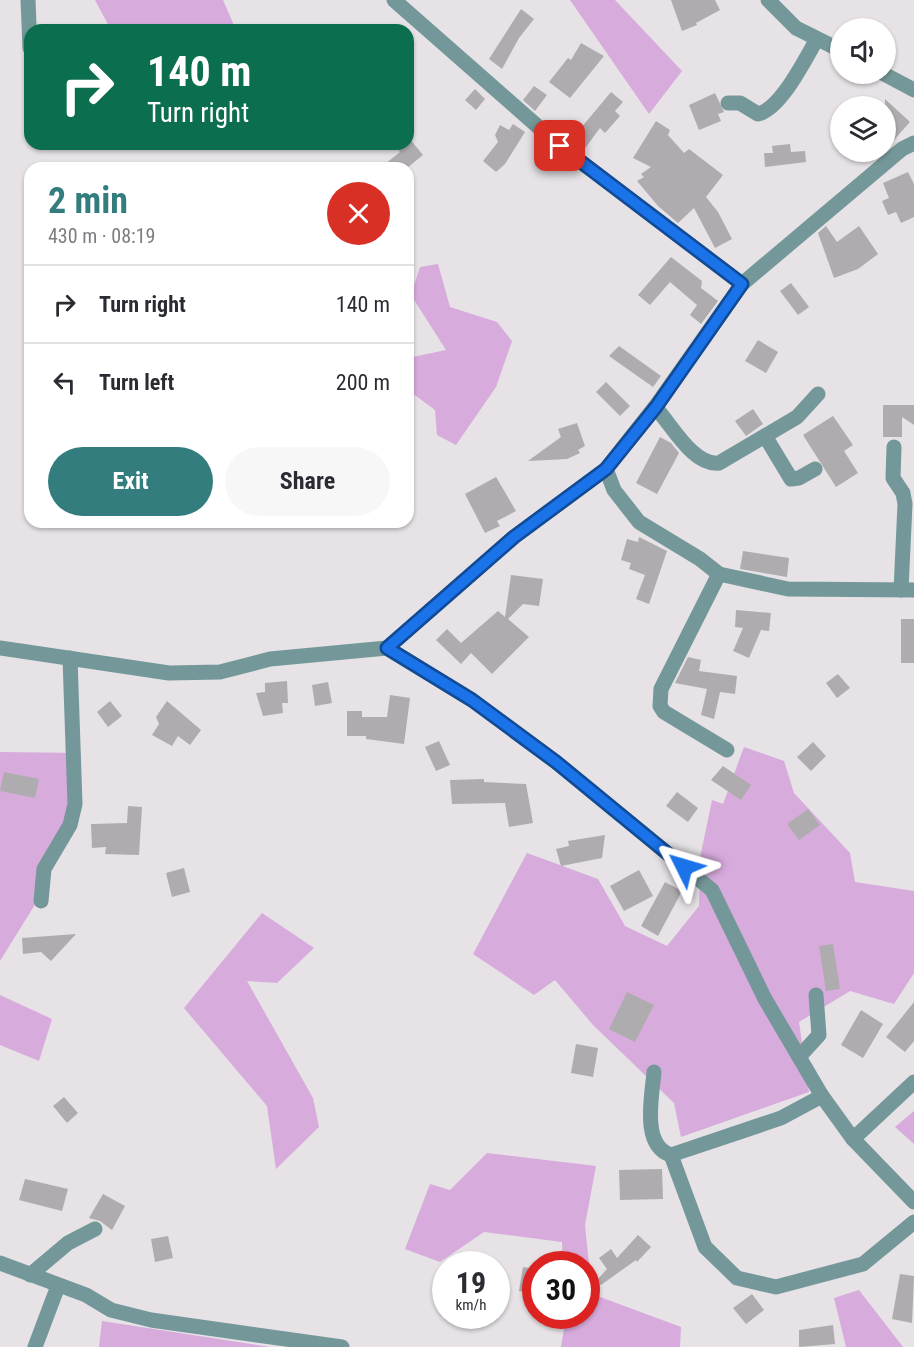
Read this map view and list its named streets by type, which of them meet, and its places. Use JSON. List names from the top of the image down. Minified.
{"page":{"turn":["140 m","Turn right"],"heading":["2 min","430 m · 08:19"],"list":[{"name":"Turn right","value":"140 m"},{"name":"Turn left","value":"200 m"}],"buttons":["Exit","Share"],"speed":"19 km/h","limit":"30"}}
